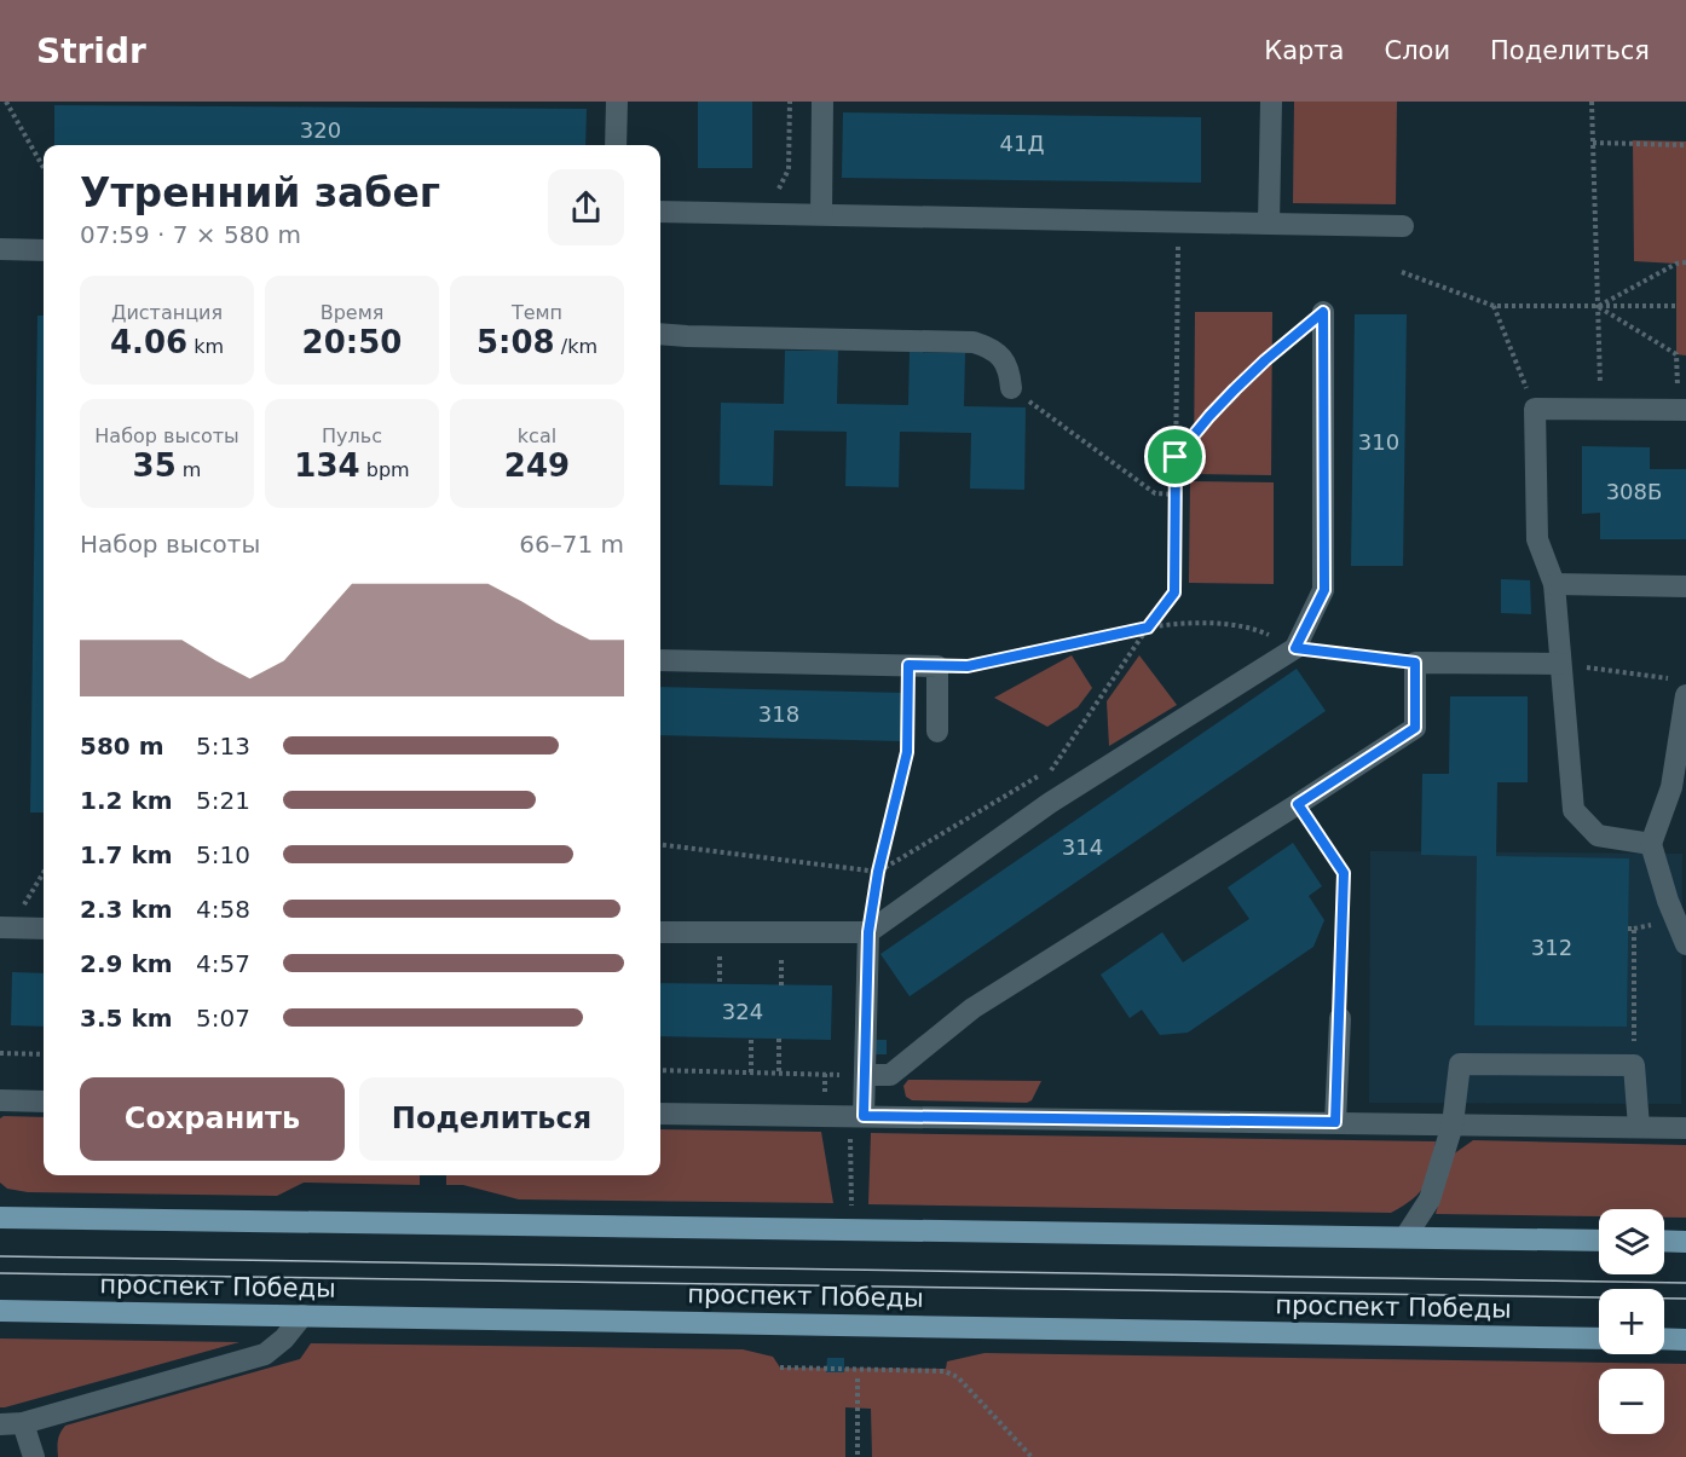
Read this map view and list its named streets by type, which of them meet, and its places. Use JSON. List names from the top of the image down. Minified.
{"streets":{"main road":["проспект Победы"]},"house_numbers":["320","41Д","310","308Б","318","314","312","324"],"page":{"header":"Stridr","nav":["Карта","Слои","Поделиться"],"heading":["Утренний забег","07:59 · 7 × 580 m"],"stats":[["Дистанция","4.06 km"],["Время","20:50"],["Темп","5:08 /km"],["Набор высоты","35 m"],["Пульс","134 bpm"],["kcal","249"]],"chart":["Набор высоты","66–71 m"],"list":[{"name":"580 m","note":"5:13"},{"name":"1.2 km","note":"5:21"},{"name":"1.7 km","note":"5:10"},{"name":"2.3 km","note":"4:58"},{"name":"2.9 km","note":"4:57"},{"name":"3.5 km","note":"5:07"}],"buttons":["Сохранить","Поделиться"],"map_buttons":["+","−"]}}
